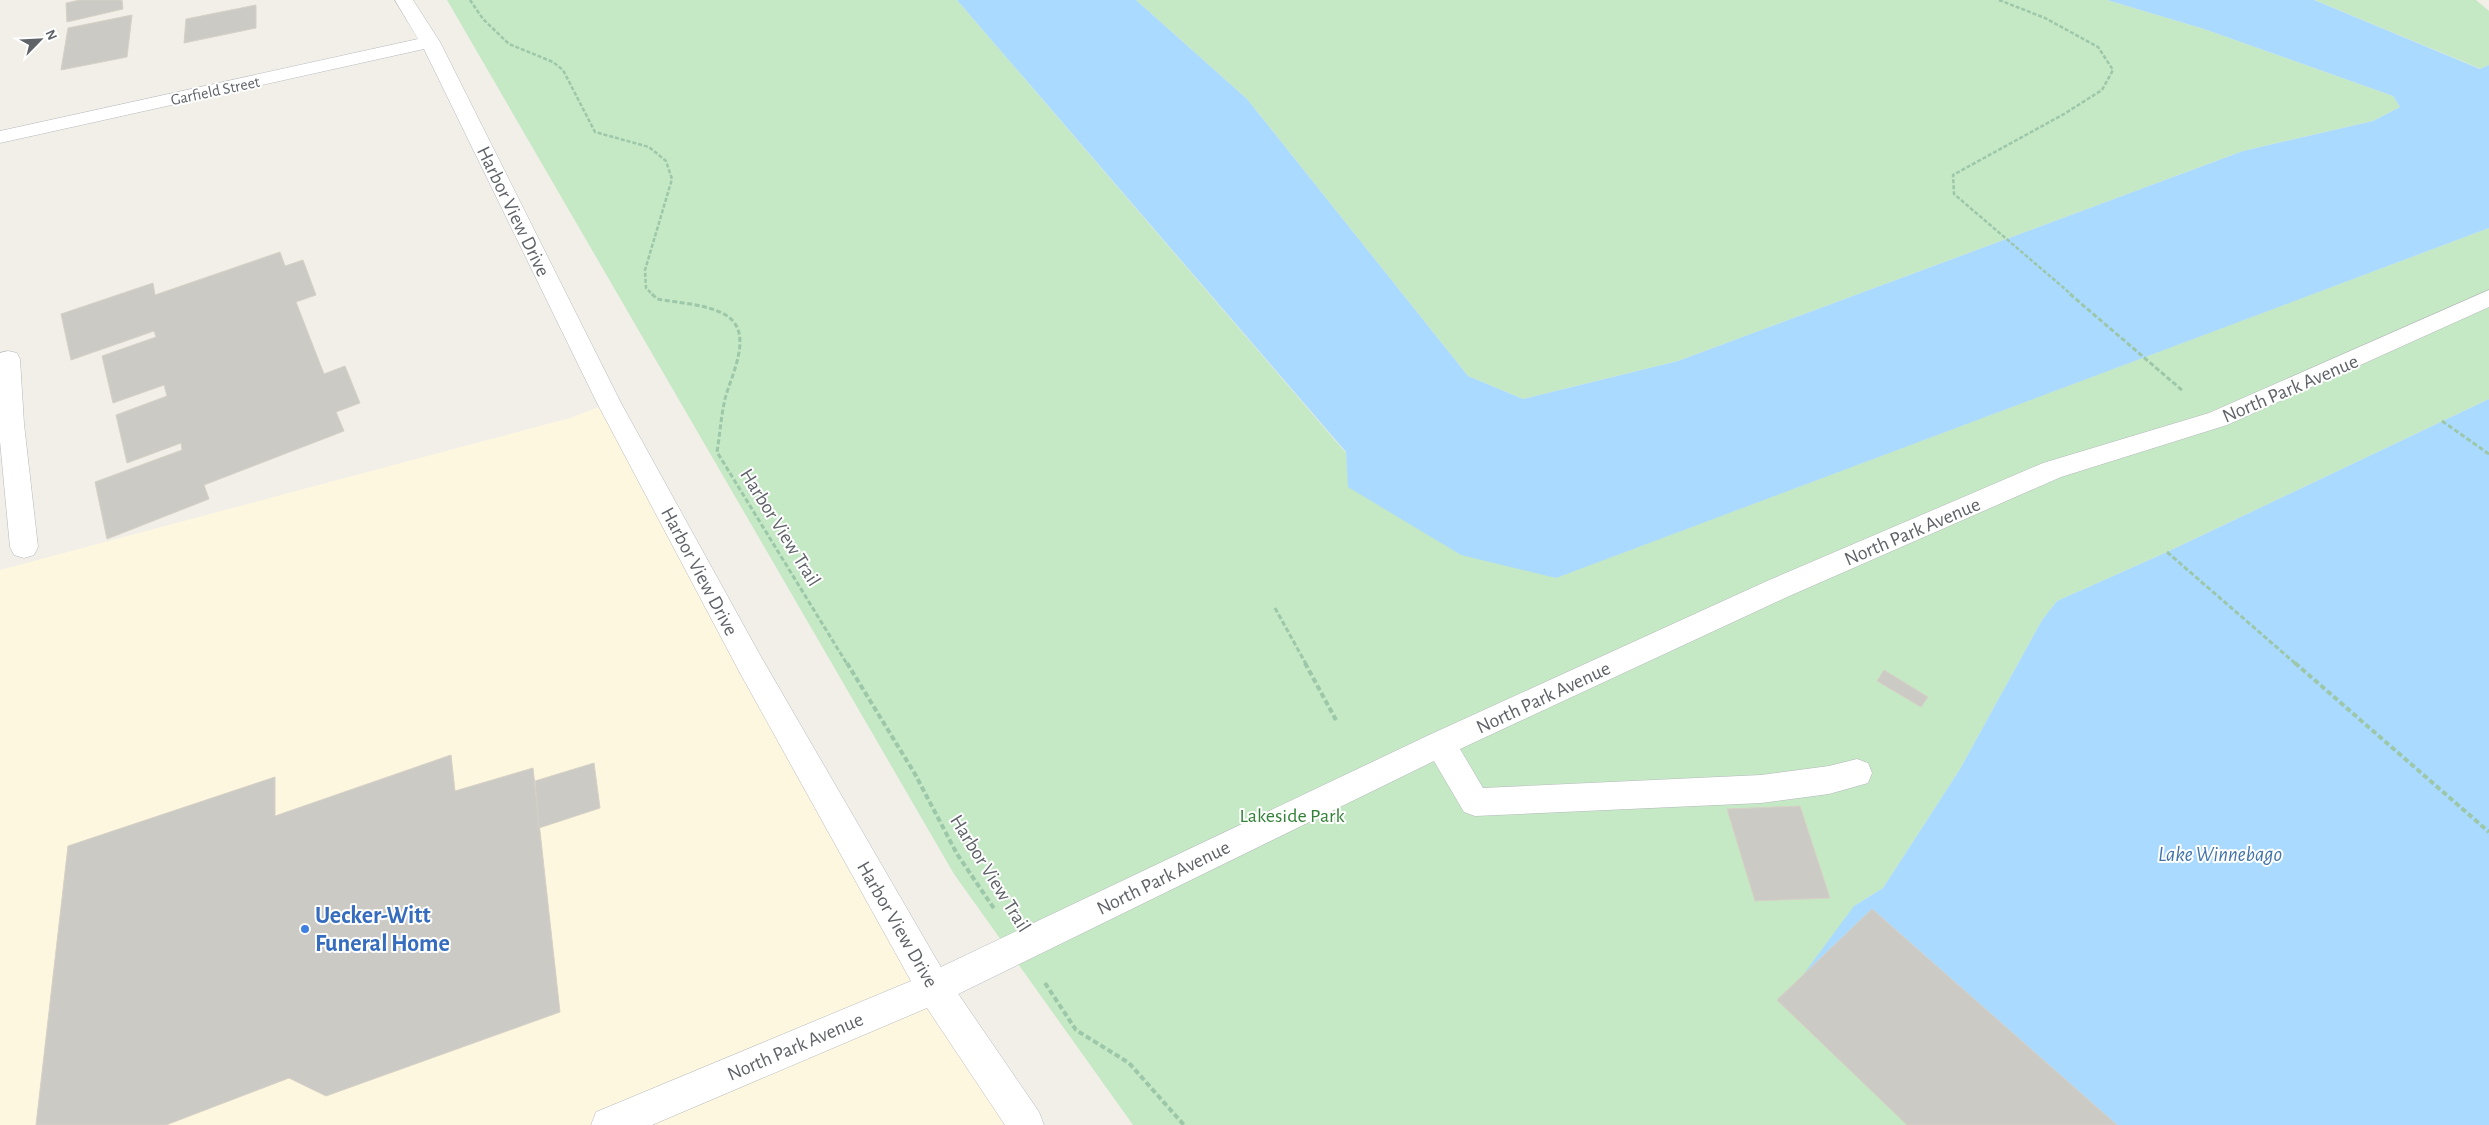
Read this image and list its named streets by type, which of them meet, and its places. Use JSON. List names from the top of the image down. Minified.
{"streets":{"street":["Garfield Street","Harbor View Drive","North Park Avenue"],"path":["Harbor View Trail"]},"crossings":[["Garfield Street","Harbor View Drive"],["Harbor View Drive","North Park Avenue"],["North Park Avenue","Harbor View Trail"]],"water":["Lake Winnebago"],"parks":["Lakeside Park"],"places":["Uecker-Witt Funeral Home"],"north":"top right"}
